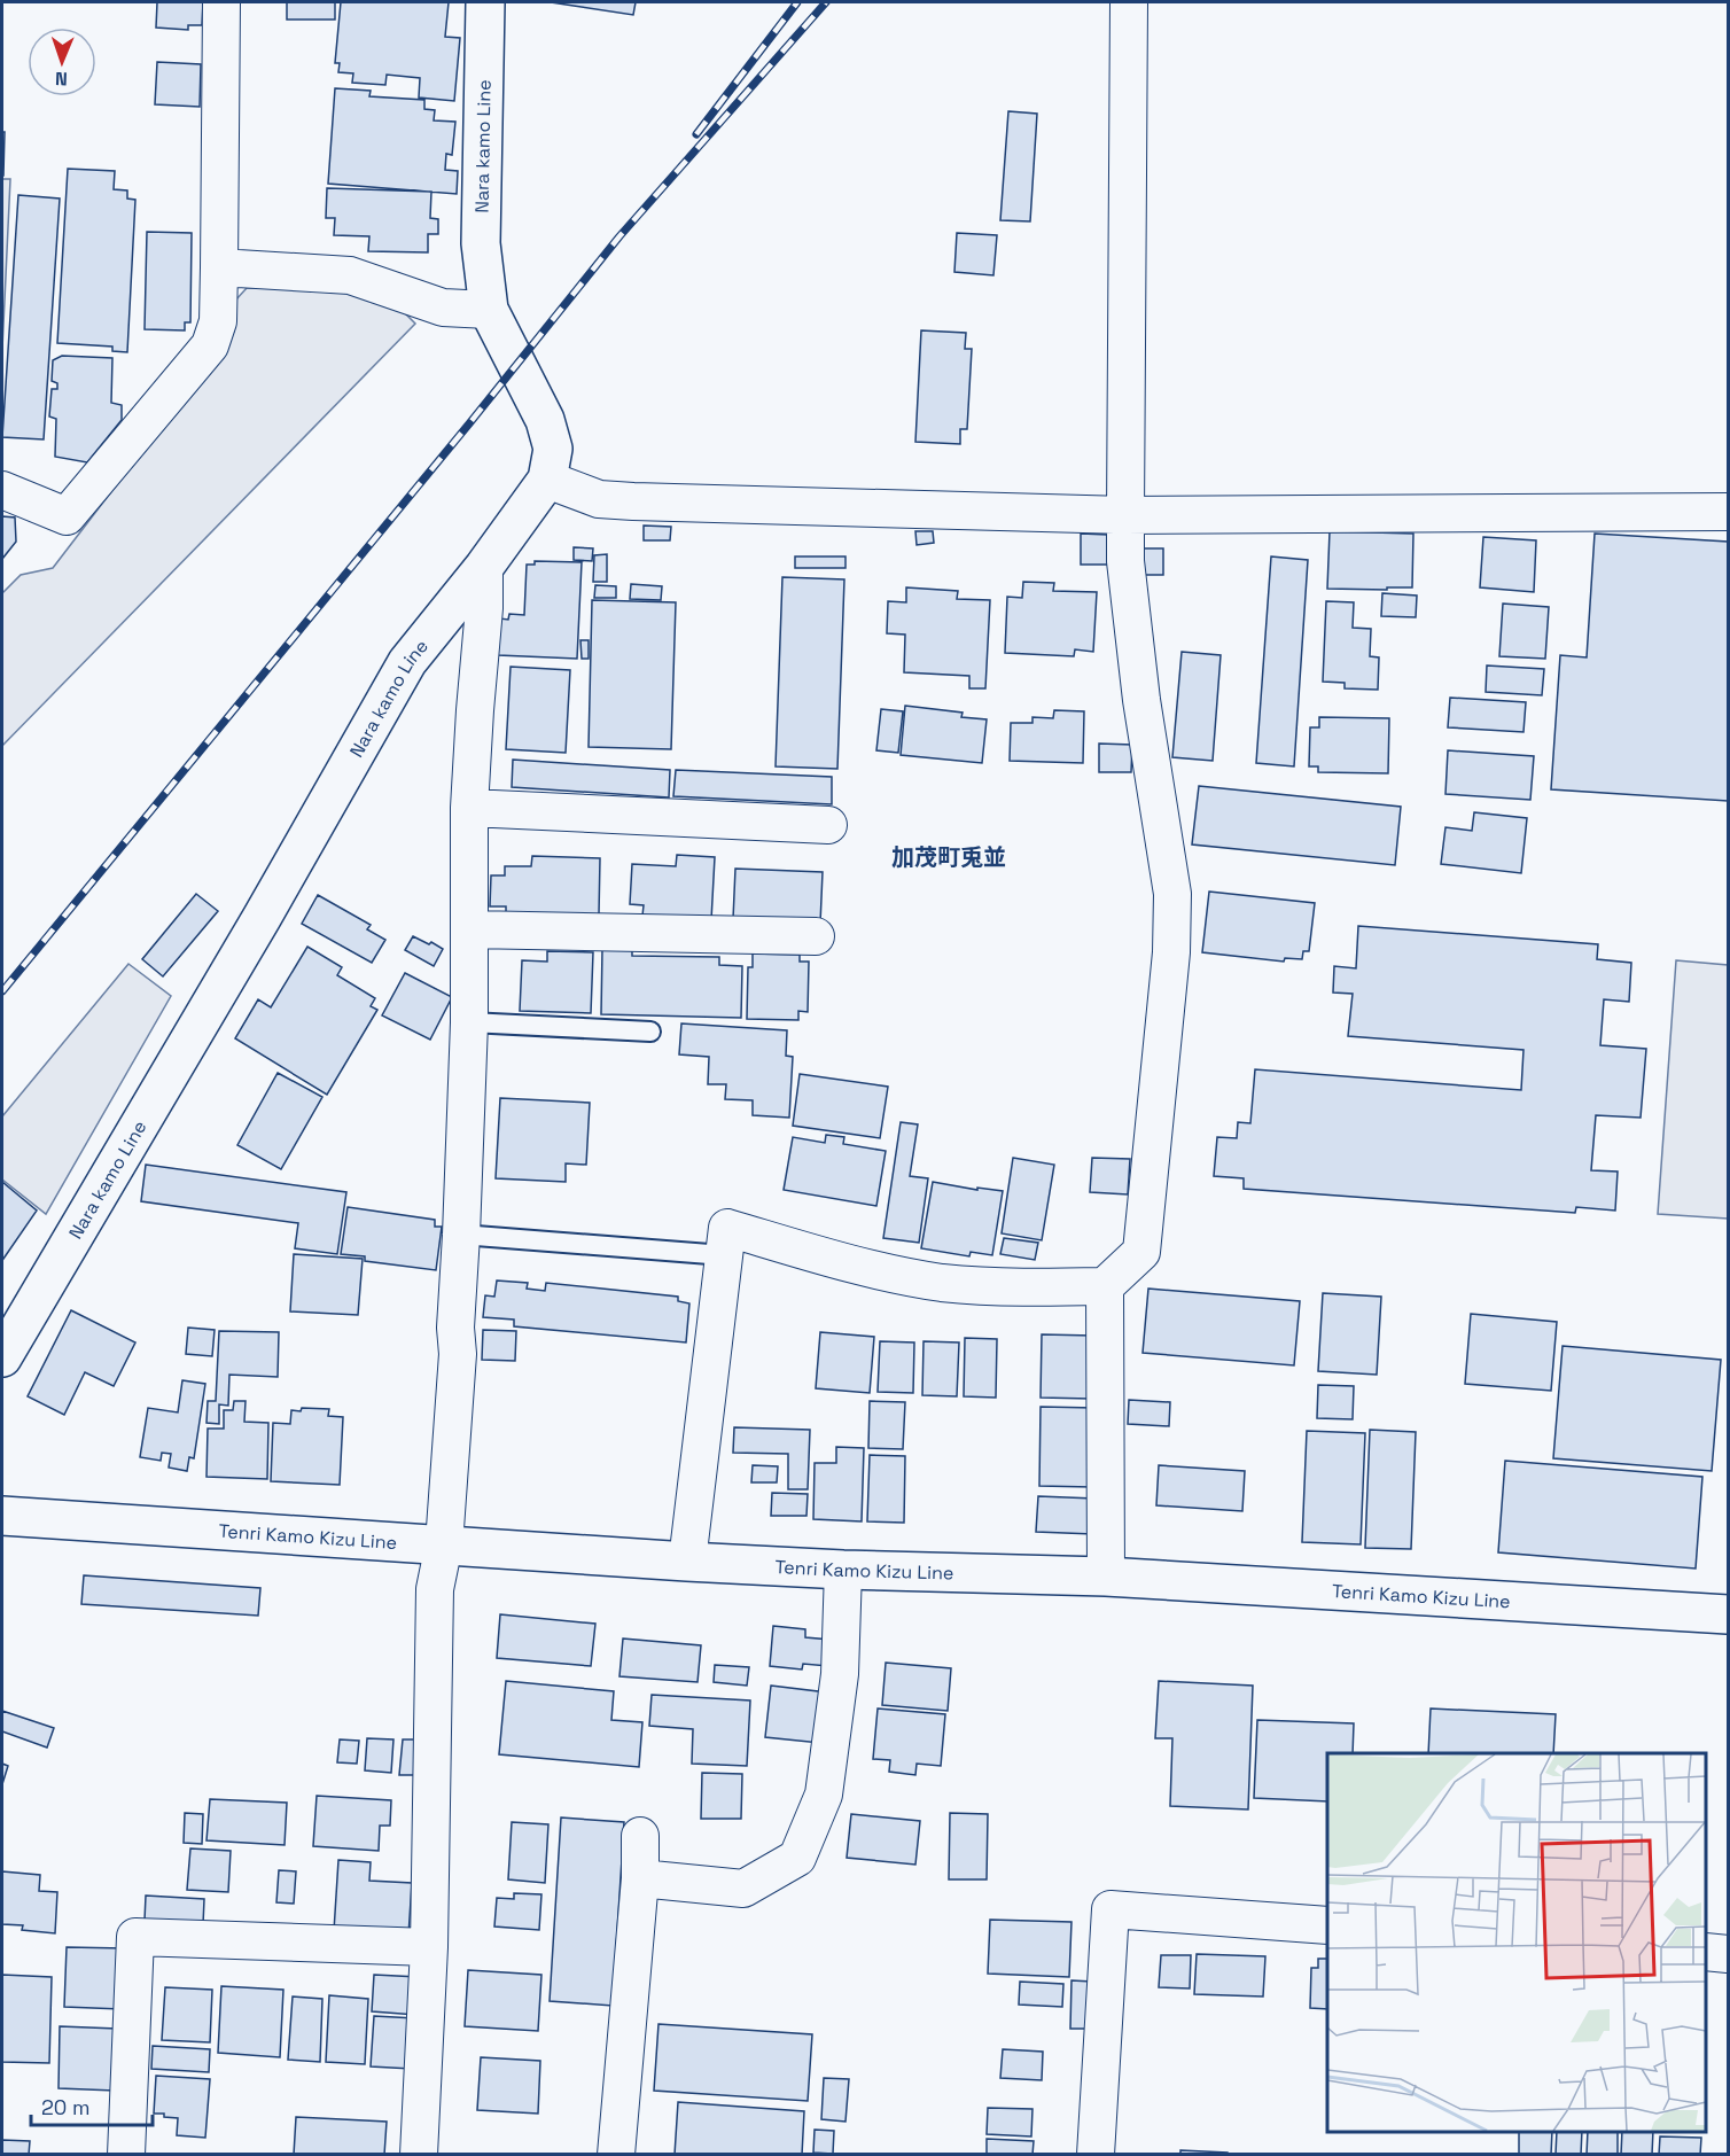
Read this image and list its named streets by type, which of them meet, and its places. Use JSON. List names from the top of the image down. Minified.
{"streets":{"main road":["Nara kamo Line","Tenri Kamo Kizu Line"]},"districts":["加茂町兎並"],"scale_bar":"20 m","north":"bottom"}
